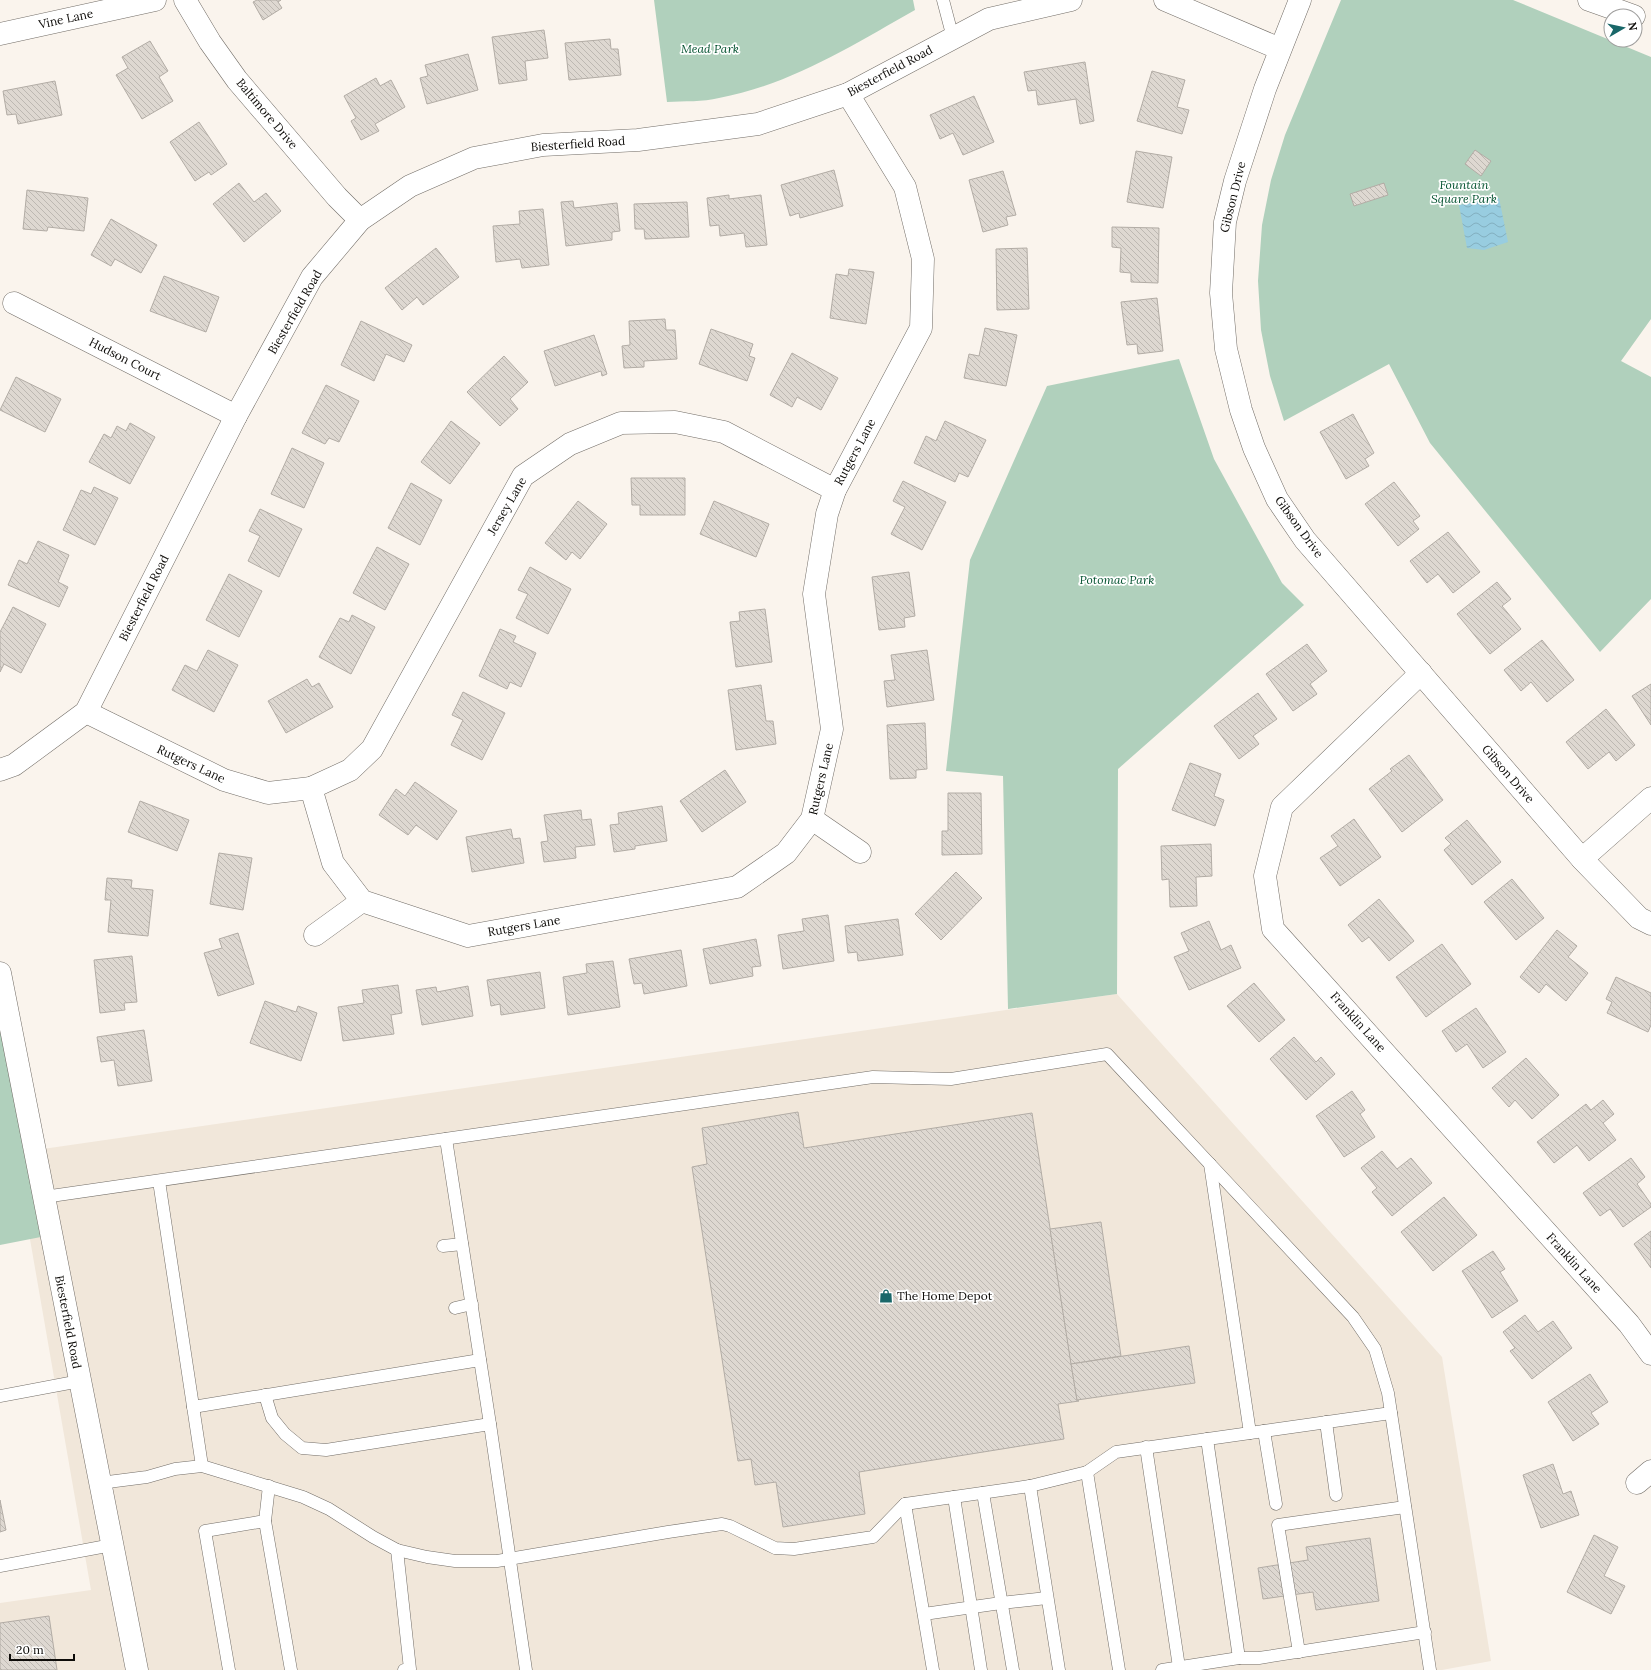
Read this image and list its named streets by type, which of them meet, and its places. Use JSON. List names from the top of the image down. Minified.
{"streets":{"street":["Vine Lane","Biesterfield Road","Baltimore Drive","Gibson Drive","Hudson Court","Rutgers Lane","Jersey Lane","Franklin Lane"]},"crossings":[["Biesterfield Road","Baltimore Drive"],["Biesterfield Road","Hudson Court"],["Biesterfield Road","Rutgers Lane"],["Gibson Drive","Franklin Lane"],["Rutgers Lane","Jersey Lane"]],"parks":["Mead Park","Fountain Square Park","Potomac Park"],"places":{"shop":["The Home Depot"]},"scale_bar":"20 m","north":"right"}
